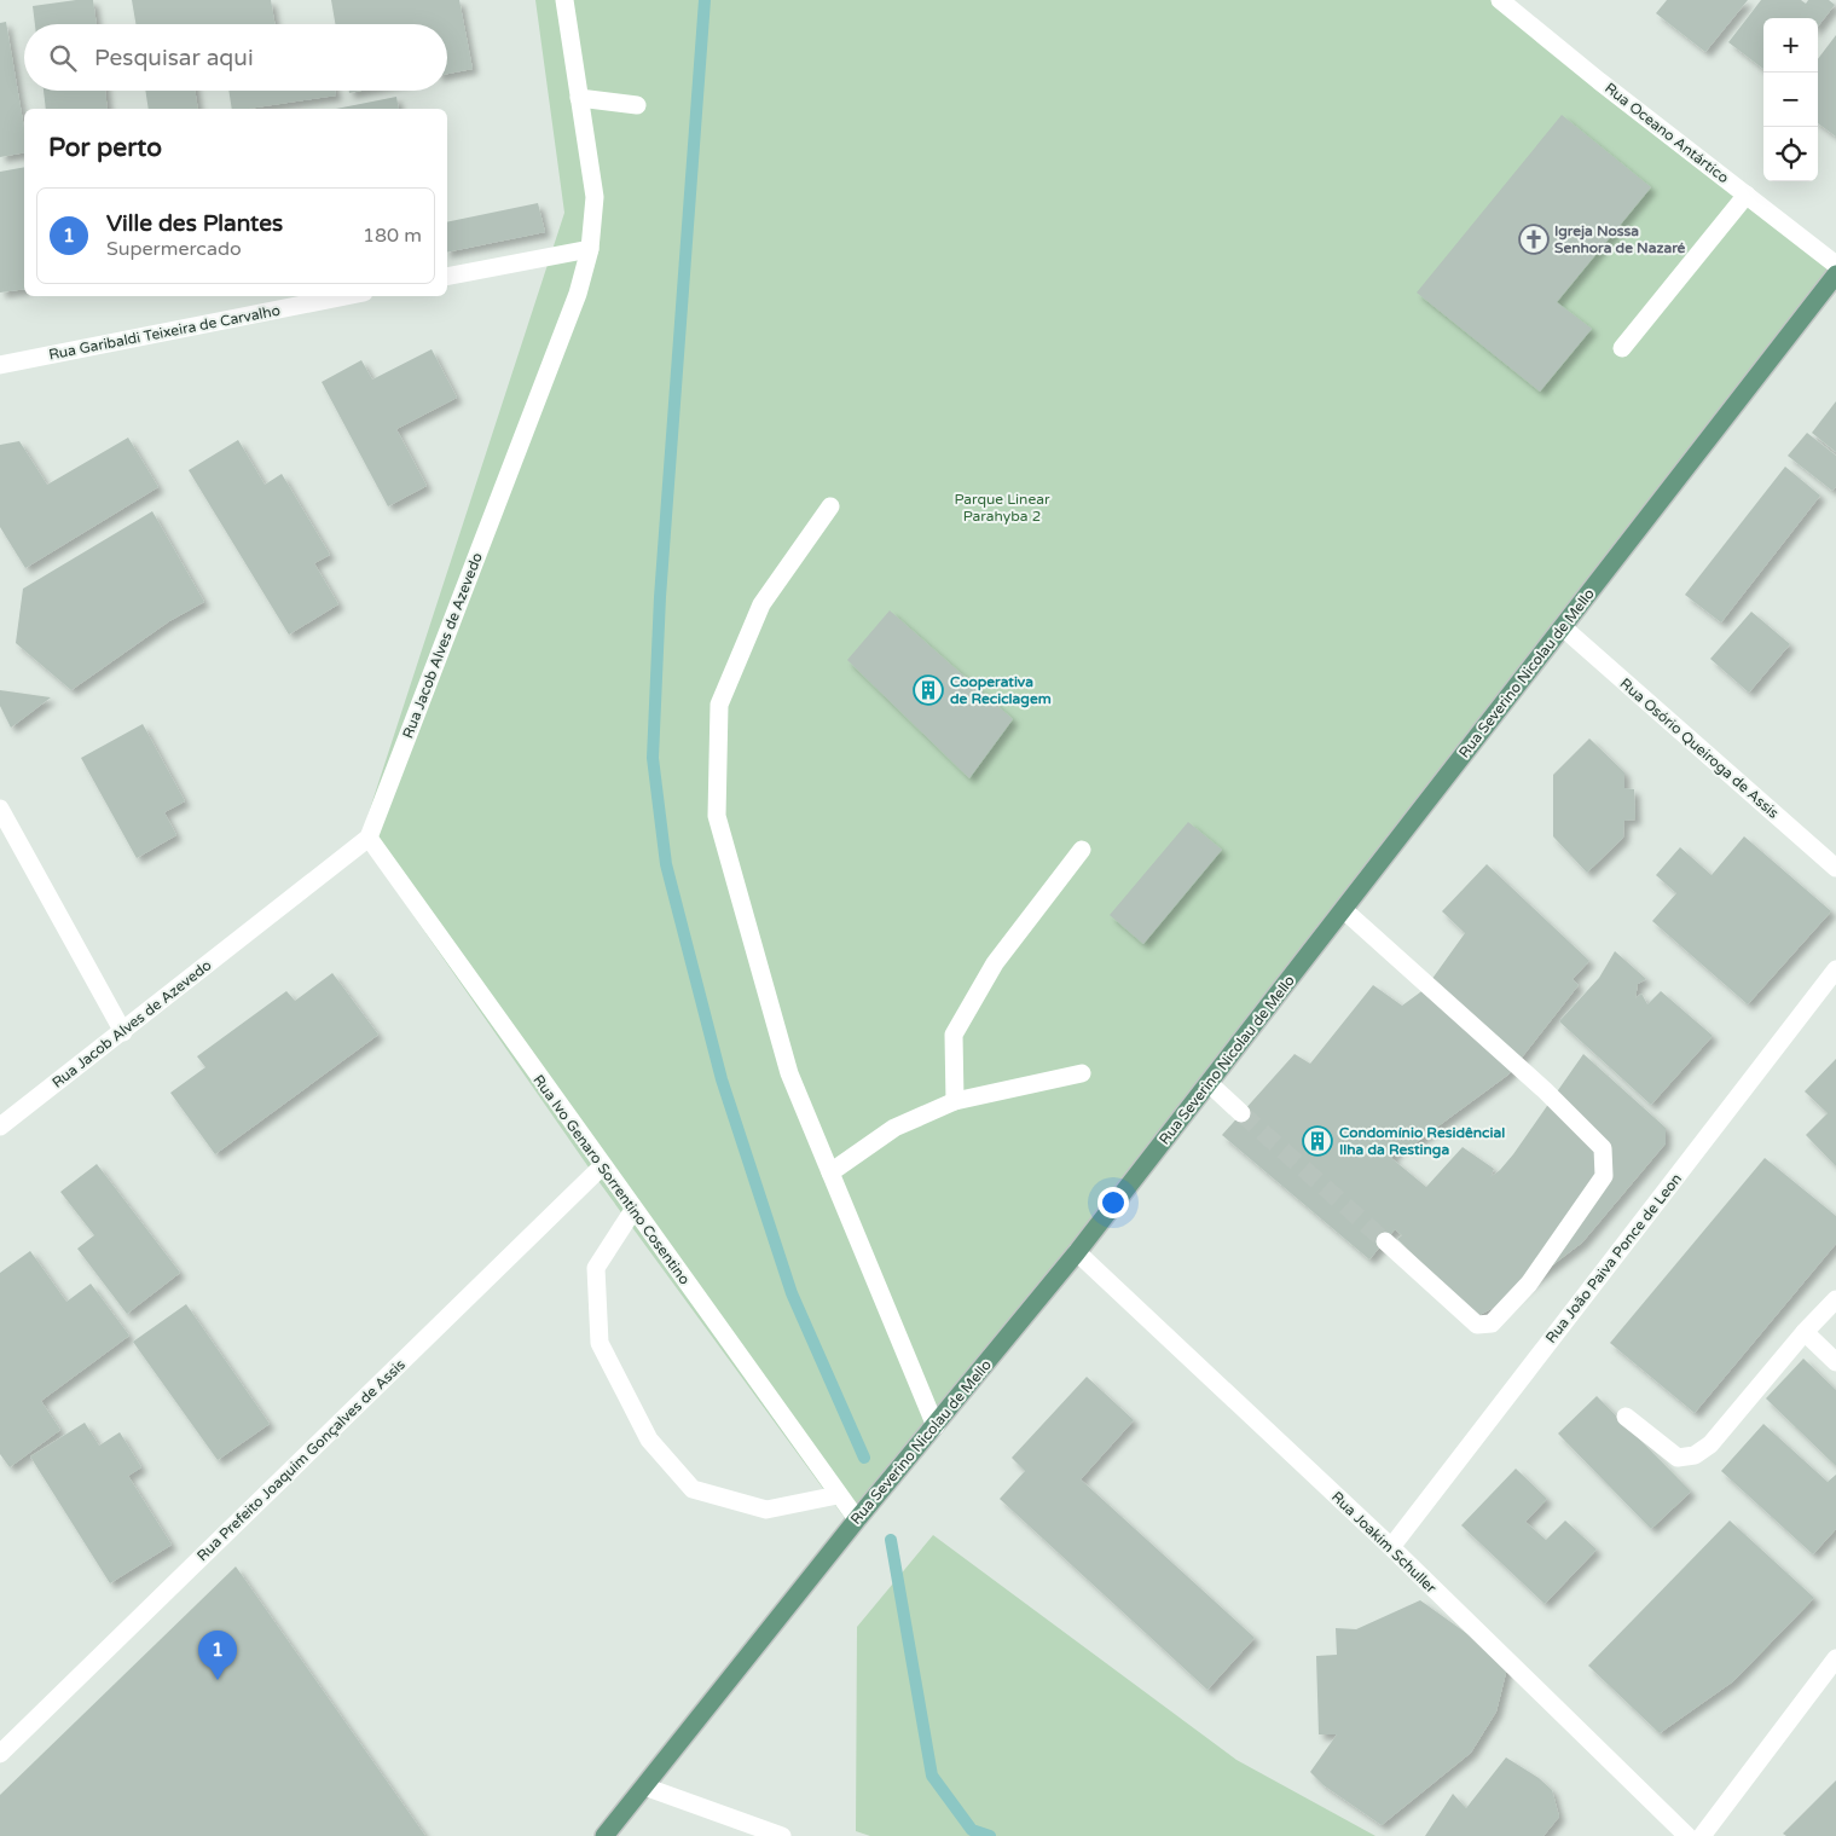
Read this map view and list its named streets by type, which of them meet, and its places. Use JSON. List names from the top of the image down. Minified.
{"streets":{"main road":["Rua Severino Nicolau de Mello"],"street":["Rua Oceano Antártico","Rua Garibaldi Teixeira de Carvalho","Rua Jacob Alves de Azevedo","Rua Osório Queiroga de Assis","Rua Ivo Genaro Sorrentino Cosentino","Rua João Paiva Ponce de Leon","Rua Prefeito Joaquim Gonçalves de Assis","Rua Joakim Schuller"]},"crossings":[["Rua Jacob Alves de Azevedo","Rua Ivo Genaro Sorrentino Cosentino"],["Rua Severino Nicolau de Mello","Rua Osório Queiroga de Assis"],["Rua Severino Nicolau de Mello","Rua Ivo Genaro Sorrentino Cosentino"],["Rua Severino Nicolau de Mello","Rua Joakim Schuller"],["Rua Ivo Genaro Sorrentino Cosentino","Rua Prefeito Joaquim Gonçalves de Assis"],["Rua João Paiva Ponce de Leon","Rua Joakim Schuller"]],"parks":["Parque Linear Parahyba 2"],"places":{"church":["Igreja Nossa Senhora de Nazaré"],"building":["Cooperativa de Reciclagem","Condomínio Residêncial Ilha da Restinga"]},"page":{"map_buttons":["+","−"],"search":"Pesquisar aqui","heading":"Por perto","list":[{"mark":"1","name":"Ville des Plantes","note":"Supermercado","value":"180 m"}],"pins":"1"}}
